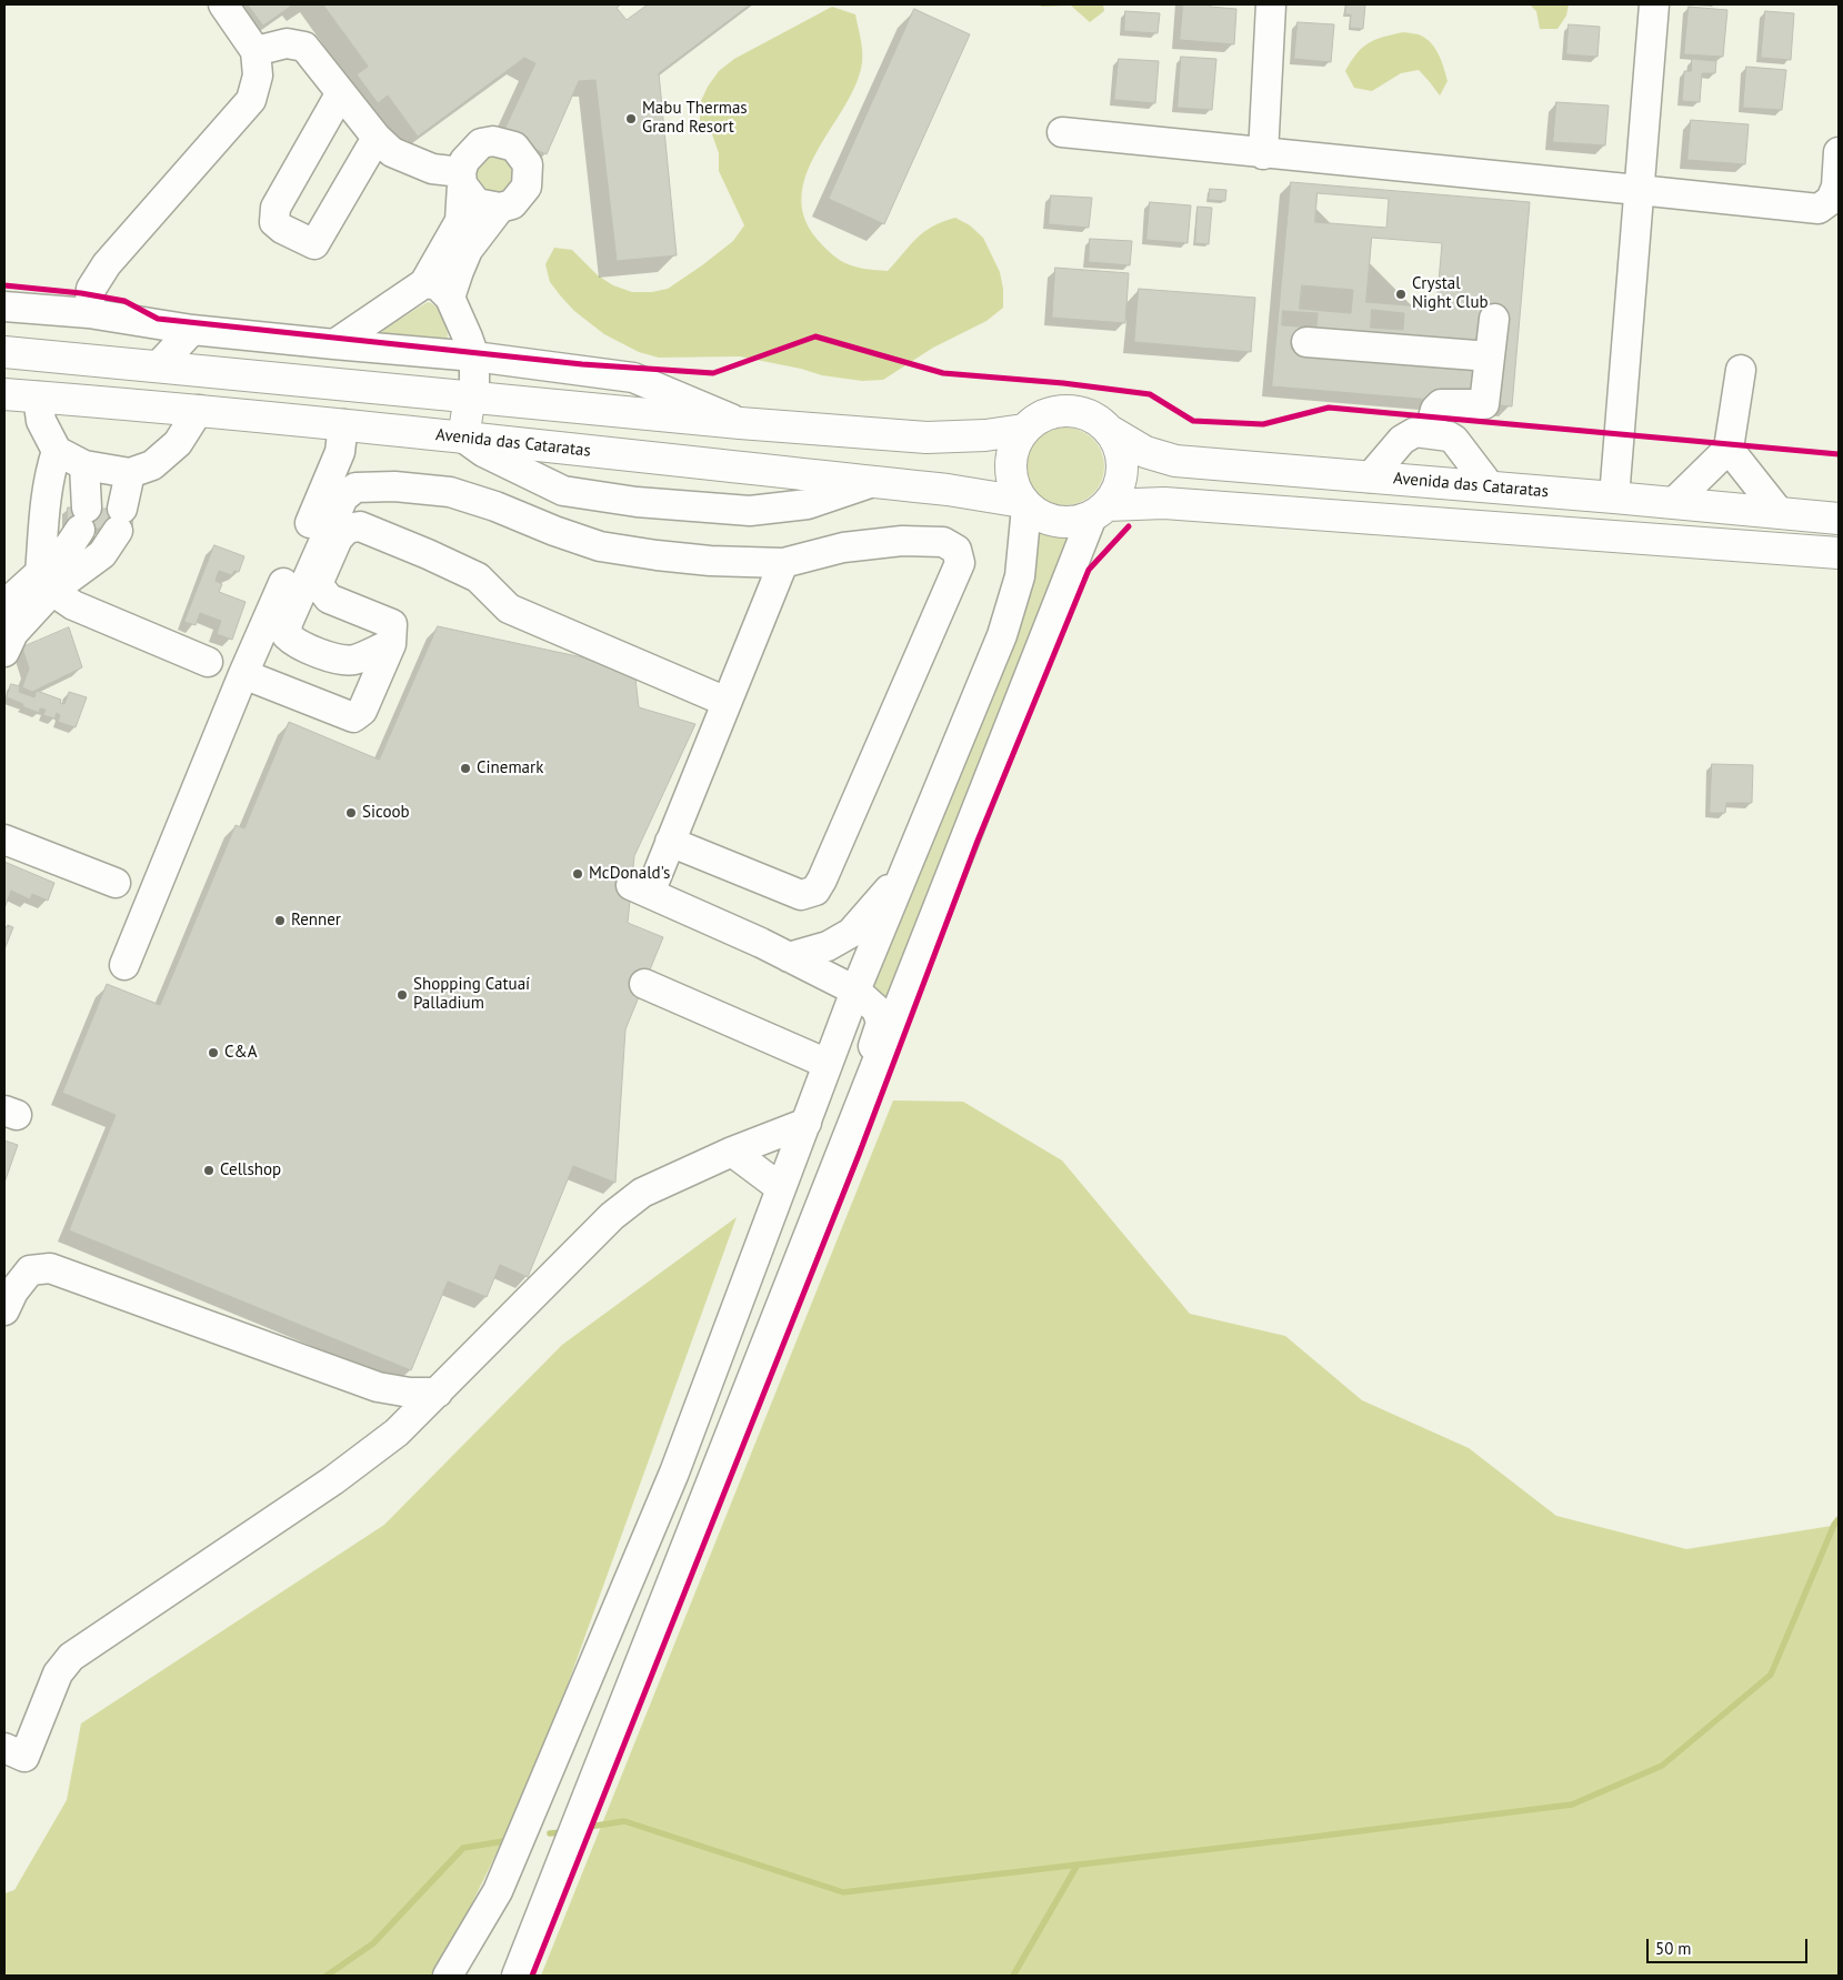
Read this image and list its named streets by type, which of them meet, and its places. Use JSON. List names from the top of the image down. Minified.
{"streets":{"main road":["Avenida das Cataratas"]},"places":["Mabu Thermas Grand Resort","Crystal Night Club","Cinemark","Sicoob","McDonald's","Renner","Shopping Catuaí Palladium","C&A","Cellshop"],"scale_bar":"50 m"}
